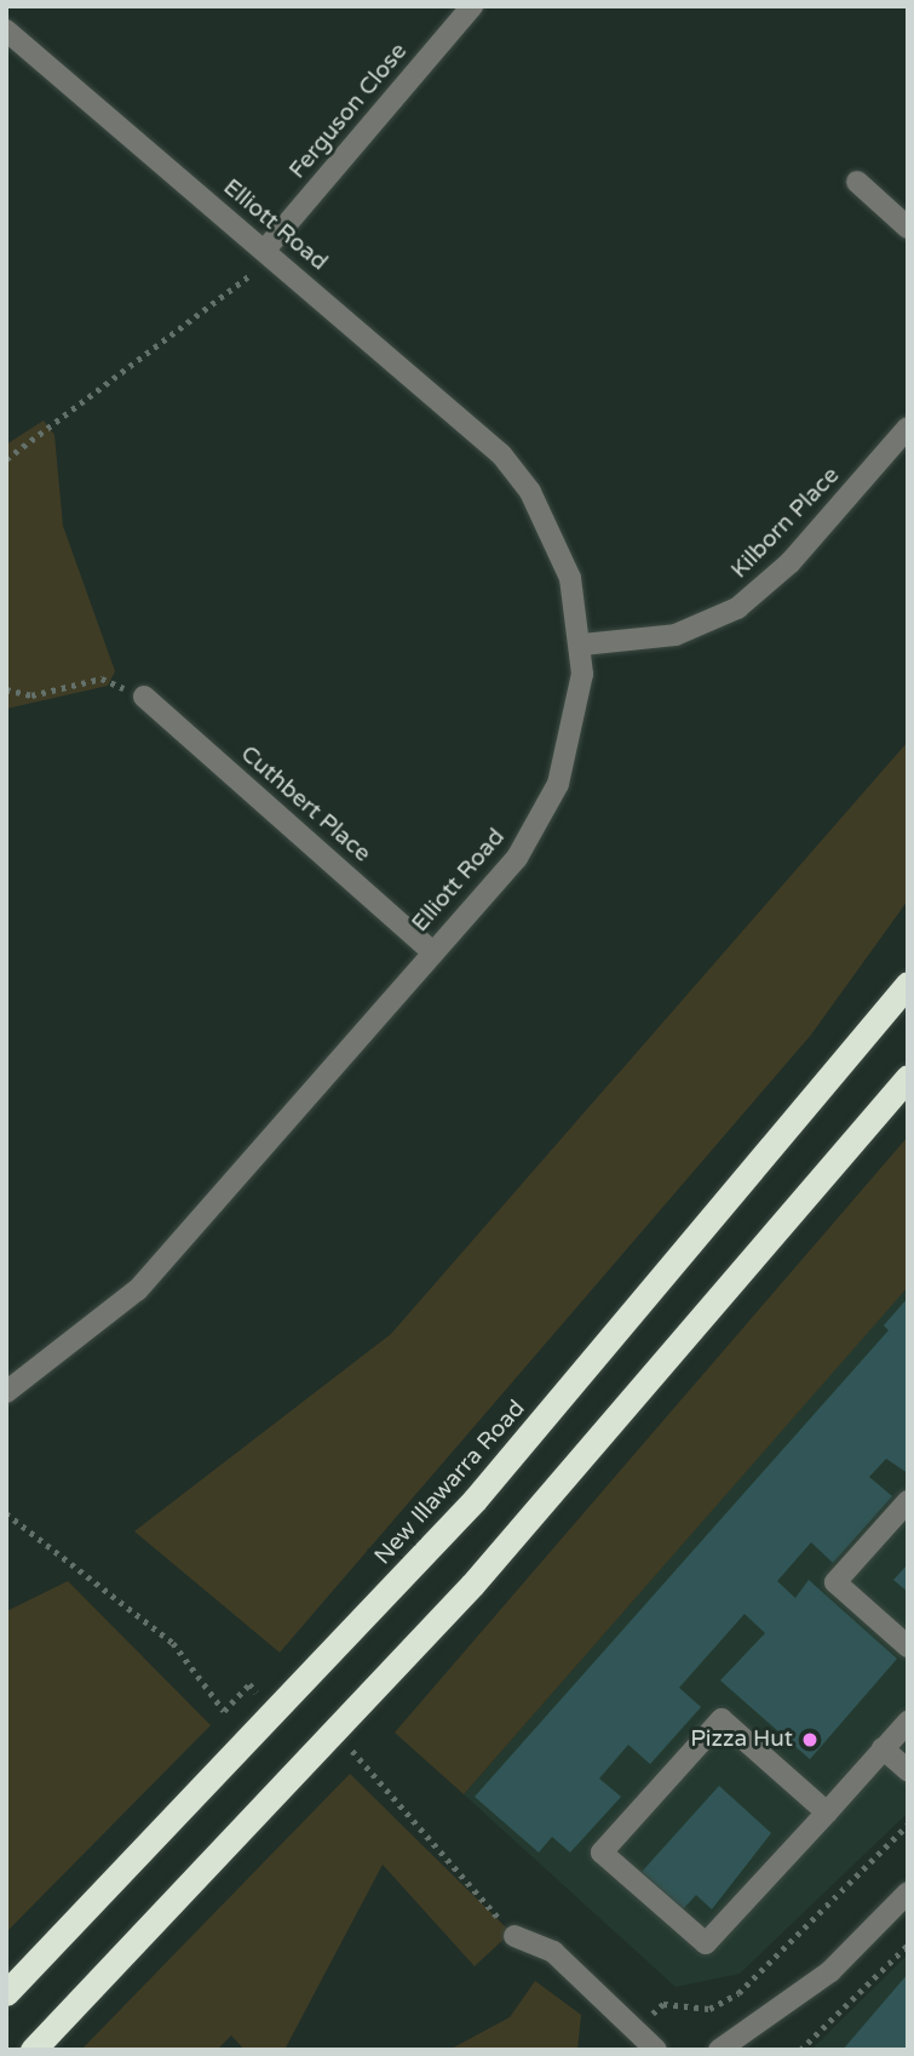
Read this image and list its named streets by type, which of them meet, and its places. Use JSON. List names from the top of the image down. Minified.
{"streets":{"highway":["New Illawarra Road"],"street":["Ferguson Close","Elliott Road","Kilborn Place","Cuthbert Place"]},"crossings":[["Ferguson Close","Elliott Road"],["Elliott Road","Kilborn Place"],["Elliott Road","Cuthbert Place"]],"places":["Pizza Hut"]}
